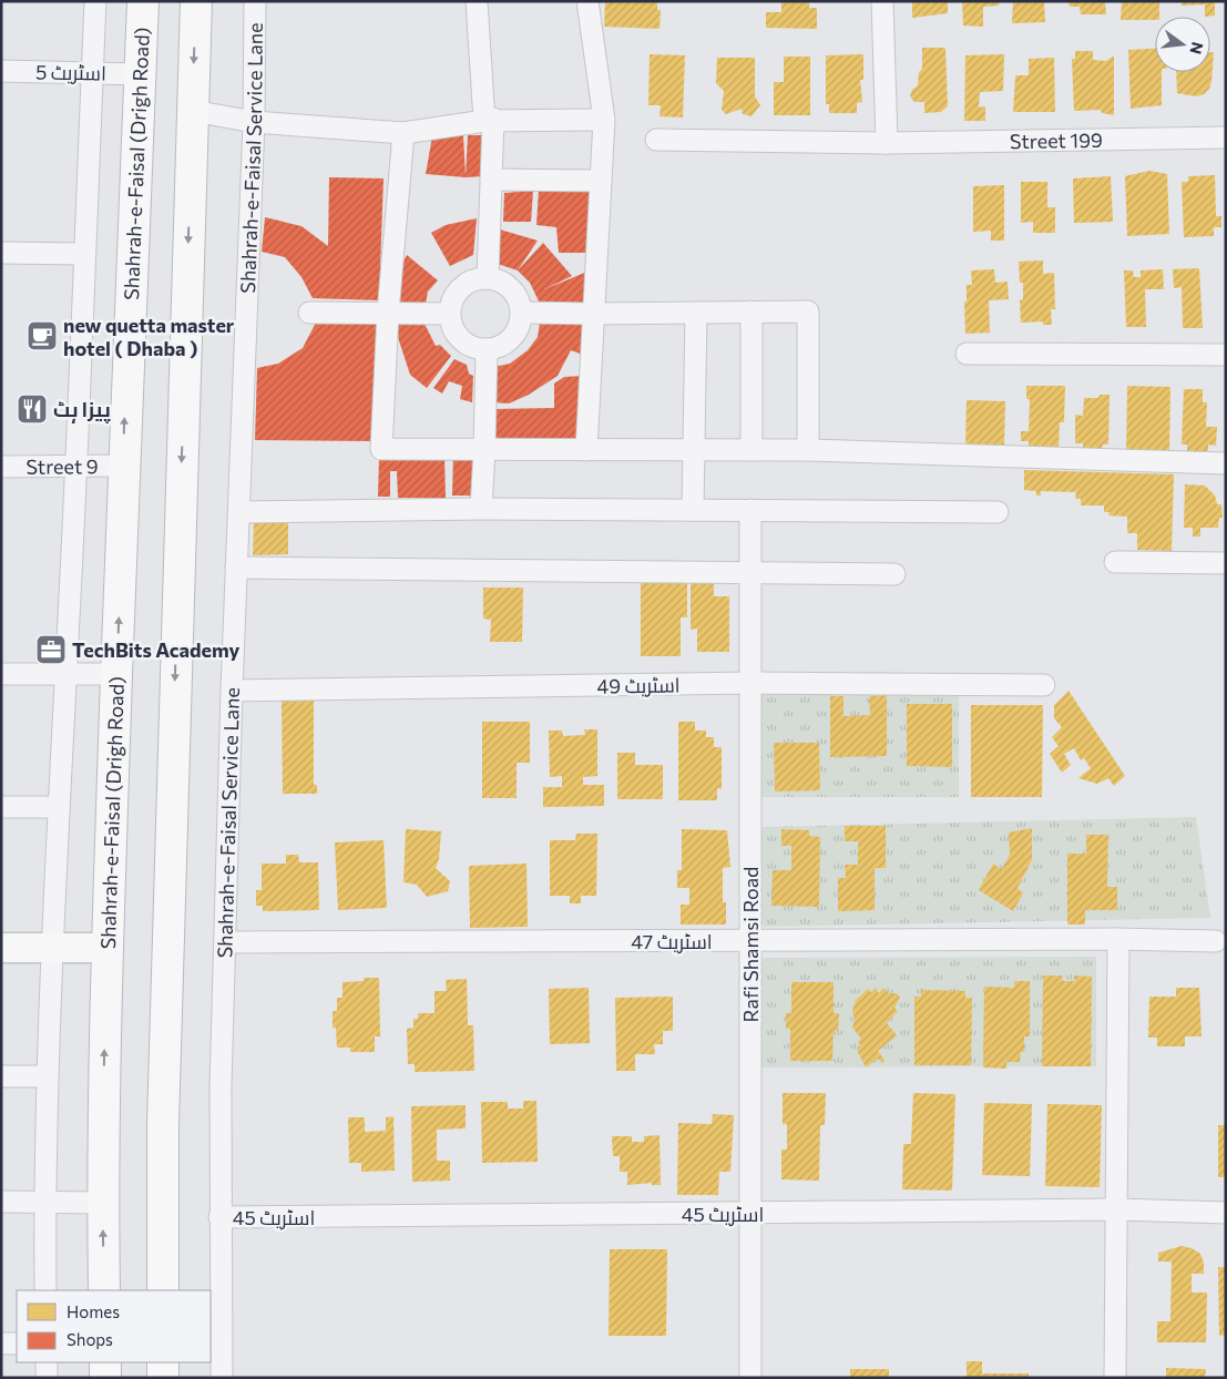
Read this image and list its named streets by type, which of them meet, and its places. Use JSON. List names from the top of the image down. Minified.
{"streets":{"highway":["Shahrah-e-Faisal (Drigh Road)"],"street":["اسٹریٹ 5","Street 199","Shahrah-e-Faisal Service Lane","Street 9","اسٹریٹ 49","اسٹریٹ 47","Rafi Shamsi Road","اسٹریٹ 45"]},"crossings":[["اسٹریٹ 5","Shahrah-e-Faisal (Drigh Road)"],["Shahrah-e-Faisal Service Lane","اسٹریٹ 49"],["Shahrah-e-Faisal Service Lane","اسٹریٹ 47"],["Shahrah-e-Faisal Service Lane","اسٹریٹ 45"],["Shahrah-e-Faisal (Drigh Road)","Street 9"],["اسٹریٹ 49","Rafi Shamsi Road"],["اسٹریٹ 47","Rafi Shamsi Road"],["Rafi Shamsi Road","اسٹریٹ 45"]],"places":{"cafe":["new quetta master hotel ( Dhaba )"],"restaurant":["پیزا ہٹ"],"office":["TechBits Academy"]},"legend":["Homes","Shops"],"north":"right"}
